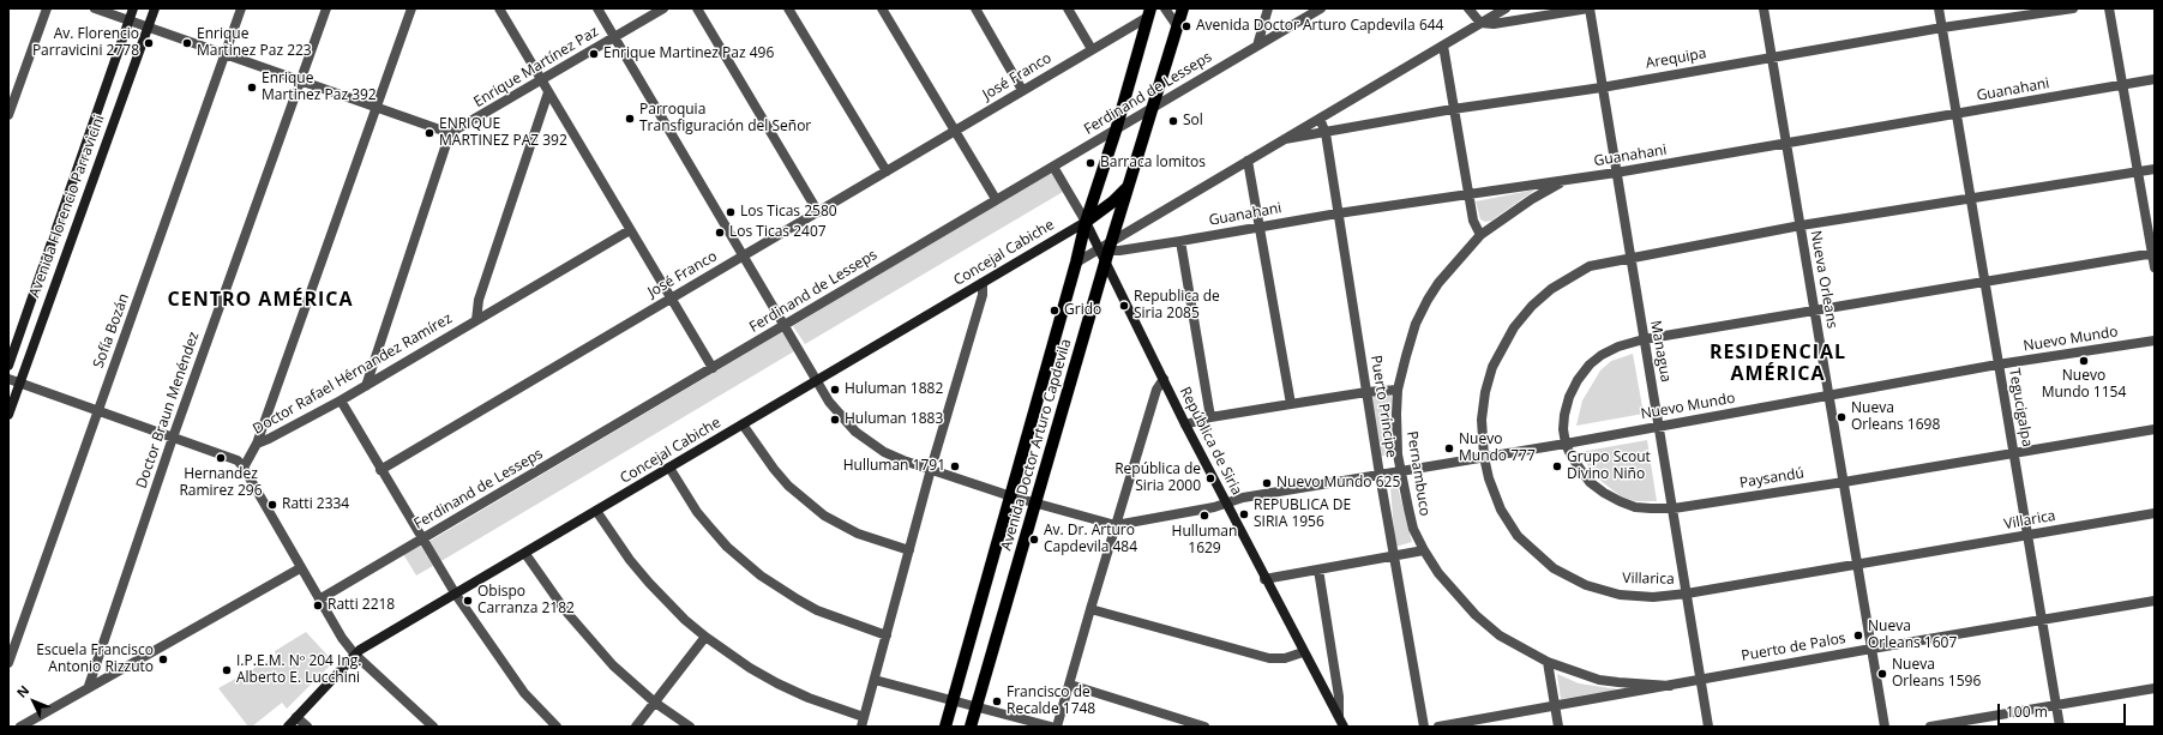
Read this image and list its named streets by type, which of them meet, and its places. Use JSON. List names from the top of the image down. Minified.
{"streets":{"main road":["Avenida Florencio Parravicini","Concejal Cabiche","República de Siria","Avenida Doctor Arturo Capdevila"],"street":["Arequipa","Enrique Martínez Paz","José Franco","Guanahani","Ferdinand de Lesseps","Nueva Orleans","Sofía Bozán","Nuevo Mundo","Managua","Doctor Rafael Hérnandez Ramírez","Puerto Príncipe","Tegucigalpa","Doctor Braun Menéndez","Pernambuco","Paysandú","Villarica","Puerto de Palos"]},"crossings":[["Arequipa","Nueva Orleans"],["Arequipa","Managua"],["Arequipa","Puerto Príncipe"],["Arequipa","Tegucigalpa"],["José Franco","Avenida Doctor Arturo Capdevila"],["Guanahani","Nueva Orleans"],["Guanahani","Managua"],["Guanahani","Puerto Príncipe"],["Guanahani","Tegucigalpa"],["Guanahani","República de Siria"],["Guanahani","Avenida Doctor Arturo Capdevila"],["Guanahani","Pernambuco"],["Ferdinand de Lesseps","República de Siria"],["Ferdinand de Lesseps","Avenida Doctor Arturo Capdevila"],["Concejal Cabiche","República de Siria"],["Concejal Cabiche","Avenida Doctor Arturo Capdevila"],["Nueva Orleans","Nuevo Mundo"],["Nueva Orleans","Paysandú"],["Nueva Orleans","Villarica"],["Nueva Orleans","Puerto de Palos"],["Nuevo Mundo","Managua"],["Nuevo Mundo","Puerto Príncipe"],["Nuevo Mundo","Tegucigalpa"],["Nuevo Mundo","República de Siria"],["Nuevo Mundo","Pernambuco"],["Nuevo Mundo","Paysandú"],["Nuevo Mundo","Villarica"],["Managua","Paysandú"],["Managua","Villarica"],["Managua","Puerto de Palos"],["Tegucigalpa","Paysandú"],["Tegucigalpa","Villarica"],["Tegucigalpa","Puerto de Palos"],["República de Siria","Avenida Doctor Arturo Capdevila"],["Pernambuco","Puerto de Palos"]],"districts":["CENTRO AMÉRICA","RESIDENCIAL AMÉRICA"],"places":["Avenida Doctor Arturo Capdevila 644","Av. Florencio Parravicini 2778","Enrique Martinez Paz 223","Enrique Martinez Paz 496","Enrique Martinez Paz 392","Parroquia Transfiguración del Señor","Sol","ENRIQUE MARTINEZ PAZ 392","Barraca lomitos","Los Ticas 2580","Los Ticas 2407","Republica de Siria 2085","Grido","Nuevo Mundo 1154","Huluman 1882","Nueva Orleans 1698","Huluman 1883","Nuevo Mundo 777","Hernandez Ramirez 296","Hulluman 1791","Grupo Scout Divino Niño","República de Siria 2000","Nuevo Mundo 625","Ratti 2334","REPUBLICA DE SIRIA 1956","Hulluman 1629","Av. Dr. Arturo Capdevila 484","Obispo Carranza 2182","Ratti 2218","Nueva Orleans 1607","Escuela Francisco Antonio Rizzuto","I.P.E.M. Nº 204 Ing. Alberto E. Lucchini","Nueva Orleans 1596","Francisco de Recalde 1748"],"scale_bar":"100 m","north":"top left"}
